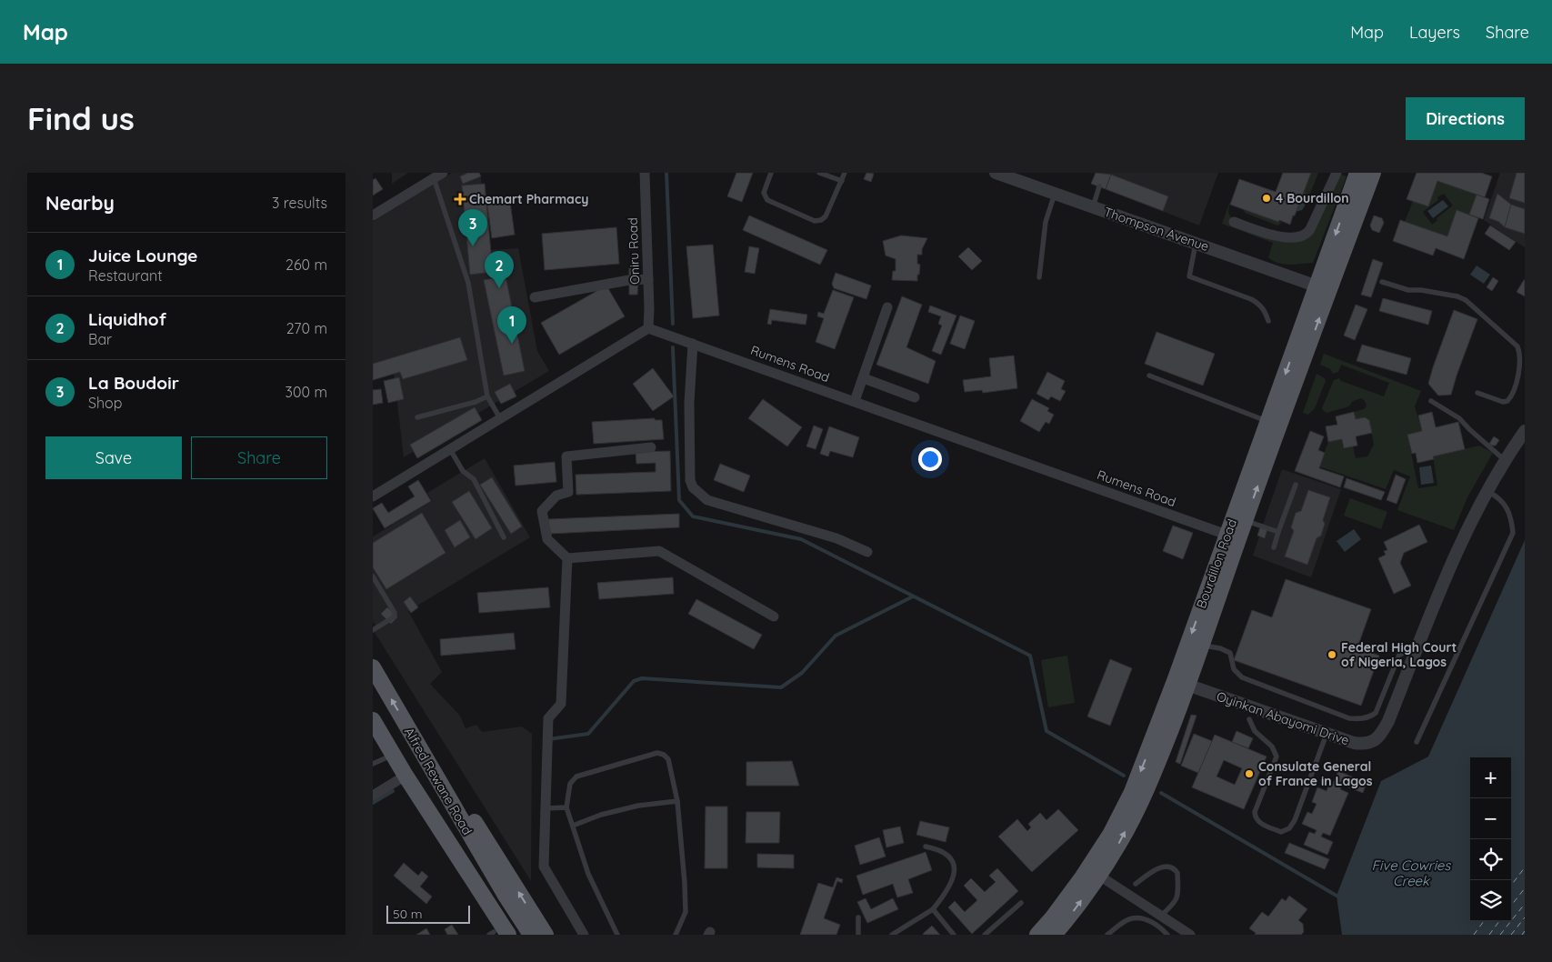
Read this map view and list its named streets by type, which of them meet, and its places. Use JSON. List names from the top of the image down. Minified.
{"streets":{"main road":["Bourdillon Road","Alfred Rewane Road"],"street":["Thompson Avenue","Oniru Road","Rumens Road","Oyinkan Abayomi Drive"]},"crossings":[["Thompson Avenue","Bourdillon Road"],["Oniru Road","Rumens Road"],["Rumens Road","Bourdillon Road"],["Bourdillon Road","Oyinkan Abayomi Drive"]],"water":["Five Cowries Creek"],"places":{"other":["4 Bourdillon","Federal High Court of Nigeria, Lagos","Consulate General of France in Lagos"],"health":["Chemart Pharmacy"]},"scale_bar":"50 m","page":{"header":"Map","nav":["Map","Layers","Share"],"buttons":["Directions",["Save","Share"]],"title":"Find us","heading":["Nearby","3 results"],"pins":["3","2","1"],"list":[{"mark":"1","name":"Juice Lounge","note":"Restaurant","value":"260 m"},{"mark":"2","name":"Liquidhof","note":"Bar","value":"270 m"},{"mark":"3","name":"La Boudoir","note":"Shop","value":"300 m"}],"map_buttons":["+","−"],"scale":"50 m"}}
